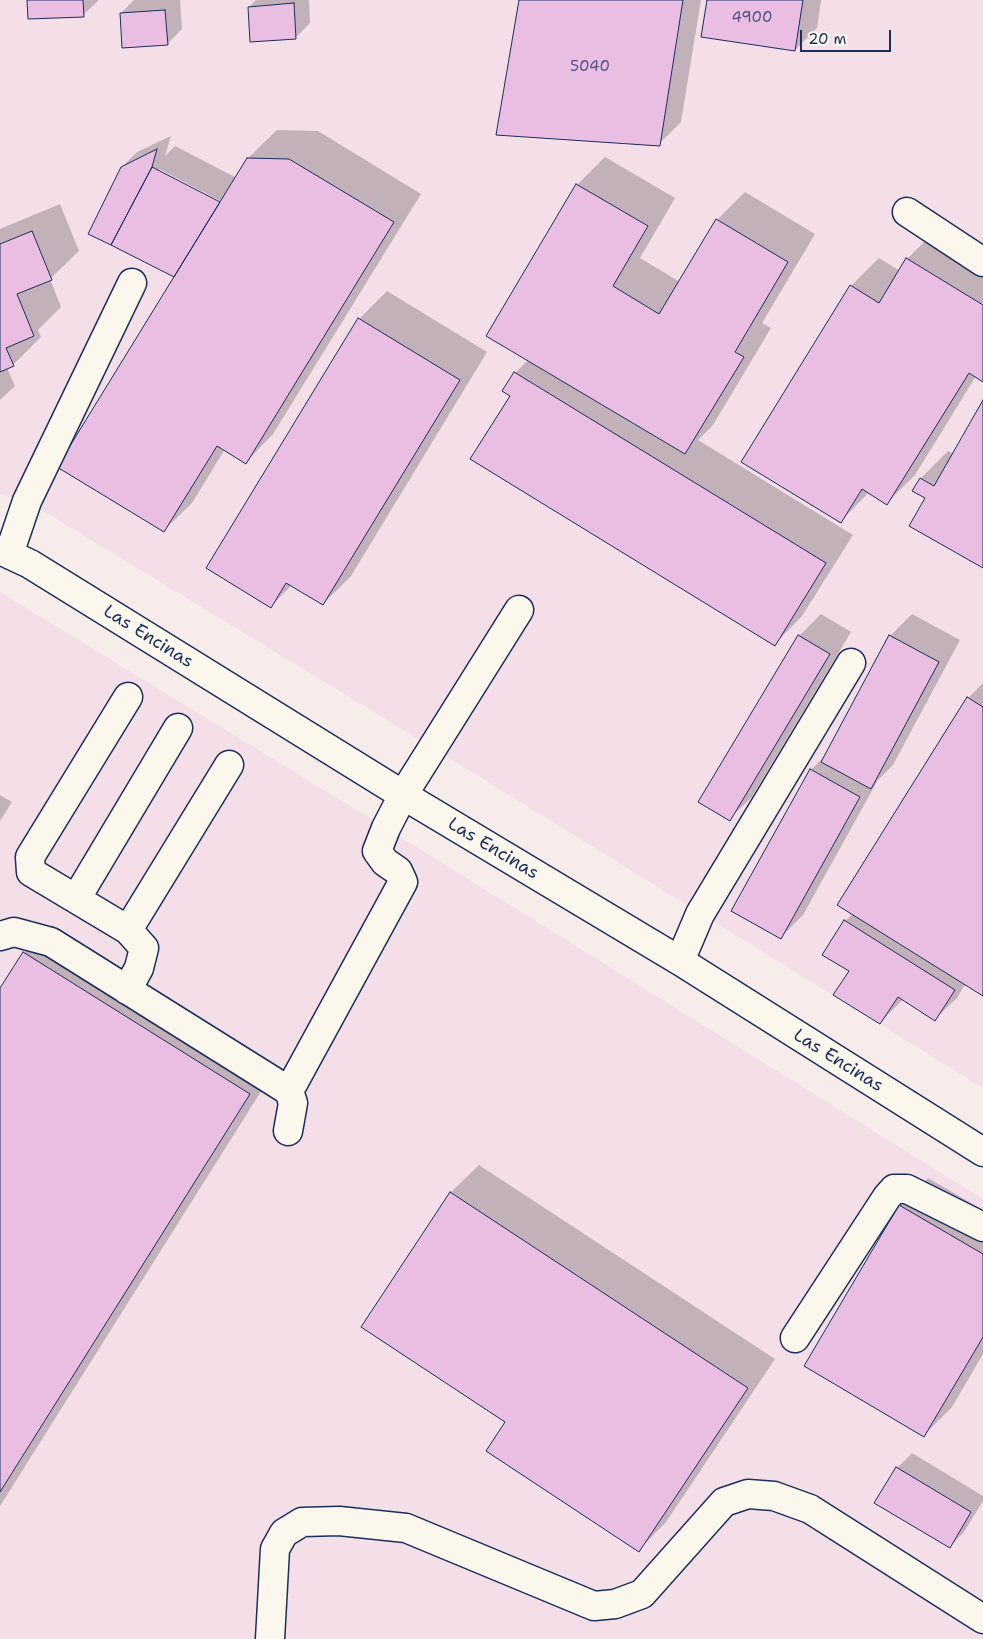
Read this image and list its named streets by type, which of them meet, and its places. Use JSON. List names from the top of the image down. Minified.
{"streets":{"street":["Las Encinas"]},"house_numbers":["4900","5040"],"scale_bar":"20 m"}
